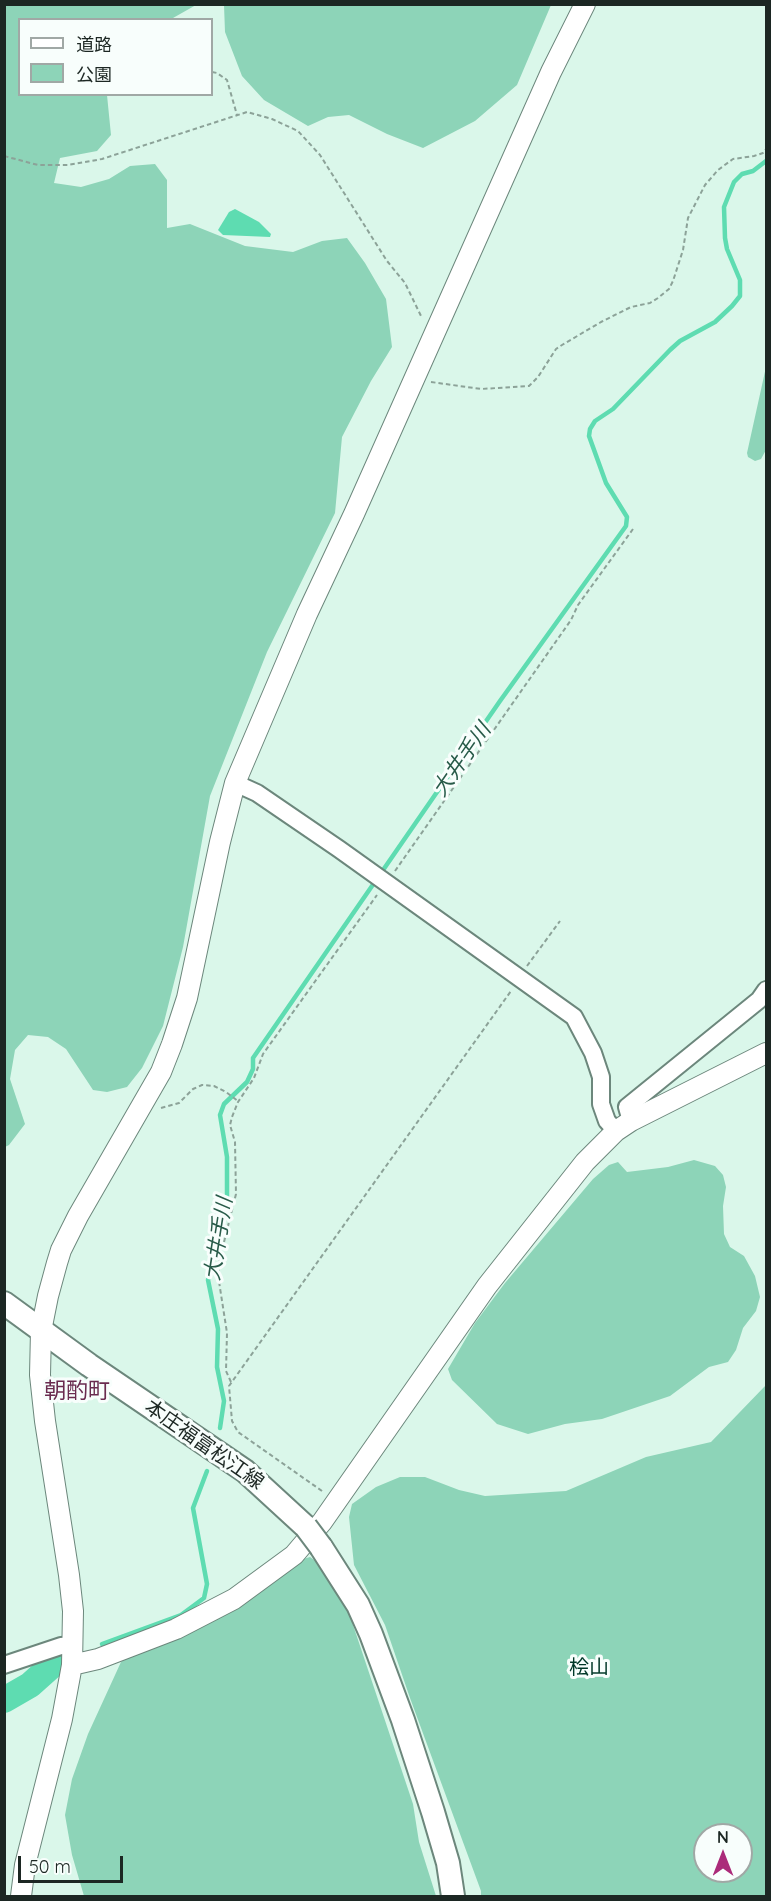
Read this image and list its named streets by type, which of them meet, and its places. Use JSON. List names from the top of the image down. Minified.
{"streets":{"main road":["本庄福富松江線"]},"districts":["朝酌町"],"water":["大井手川"],"parks":["桧山"],"legend":["道路","公園"],"scale_bar":"50 m","north":"top"}
